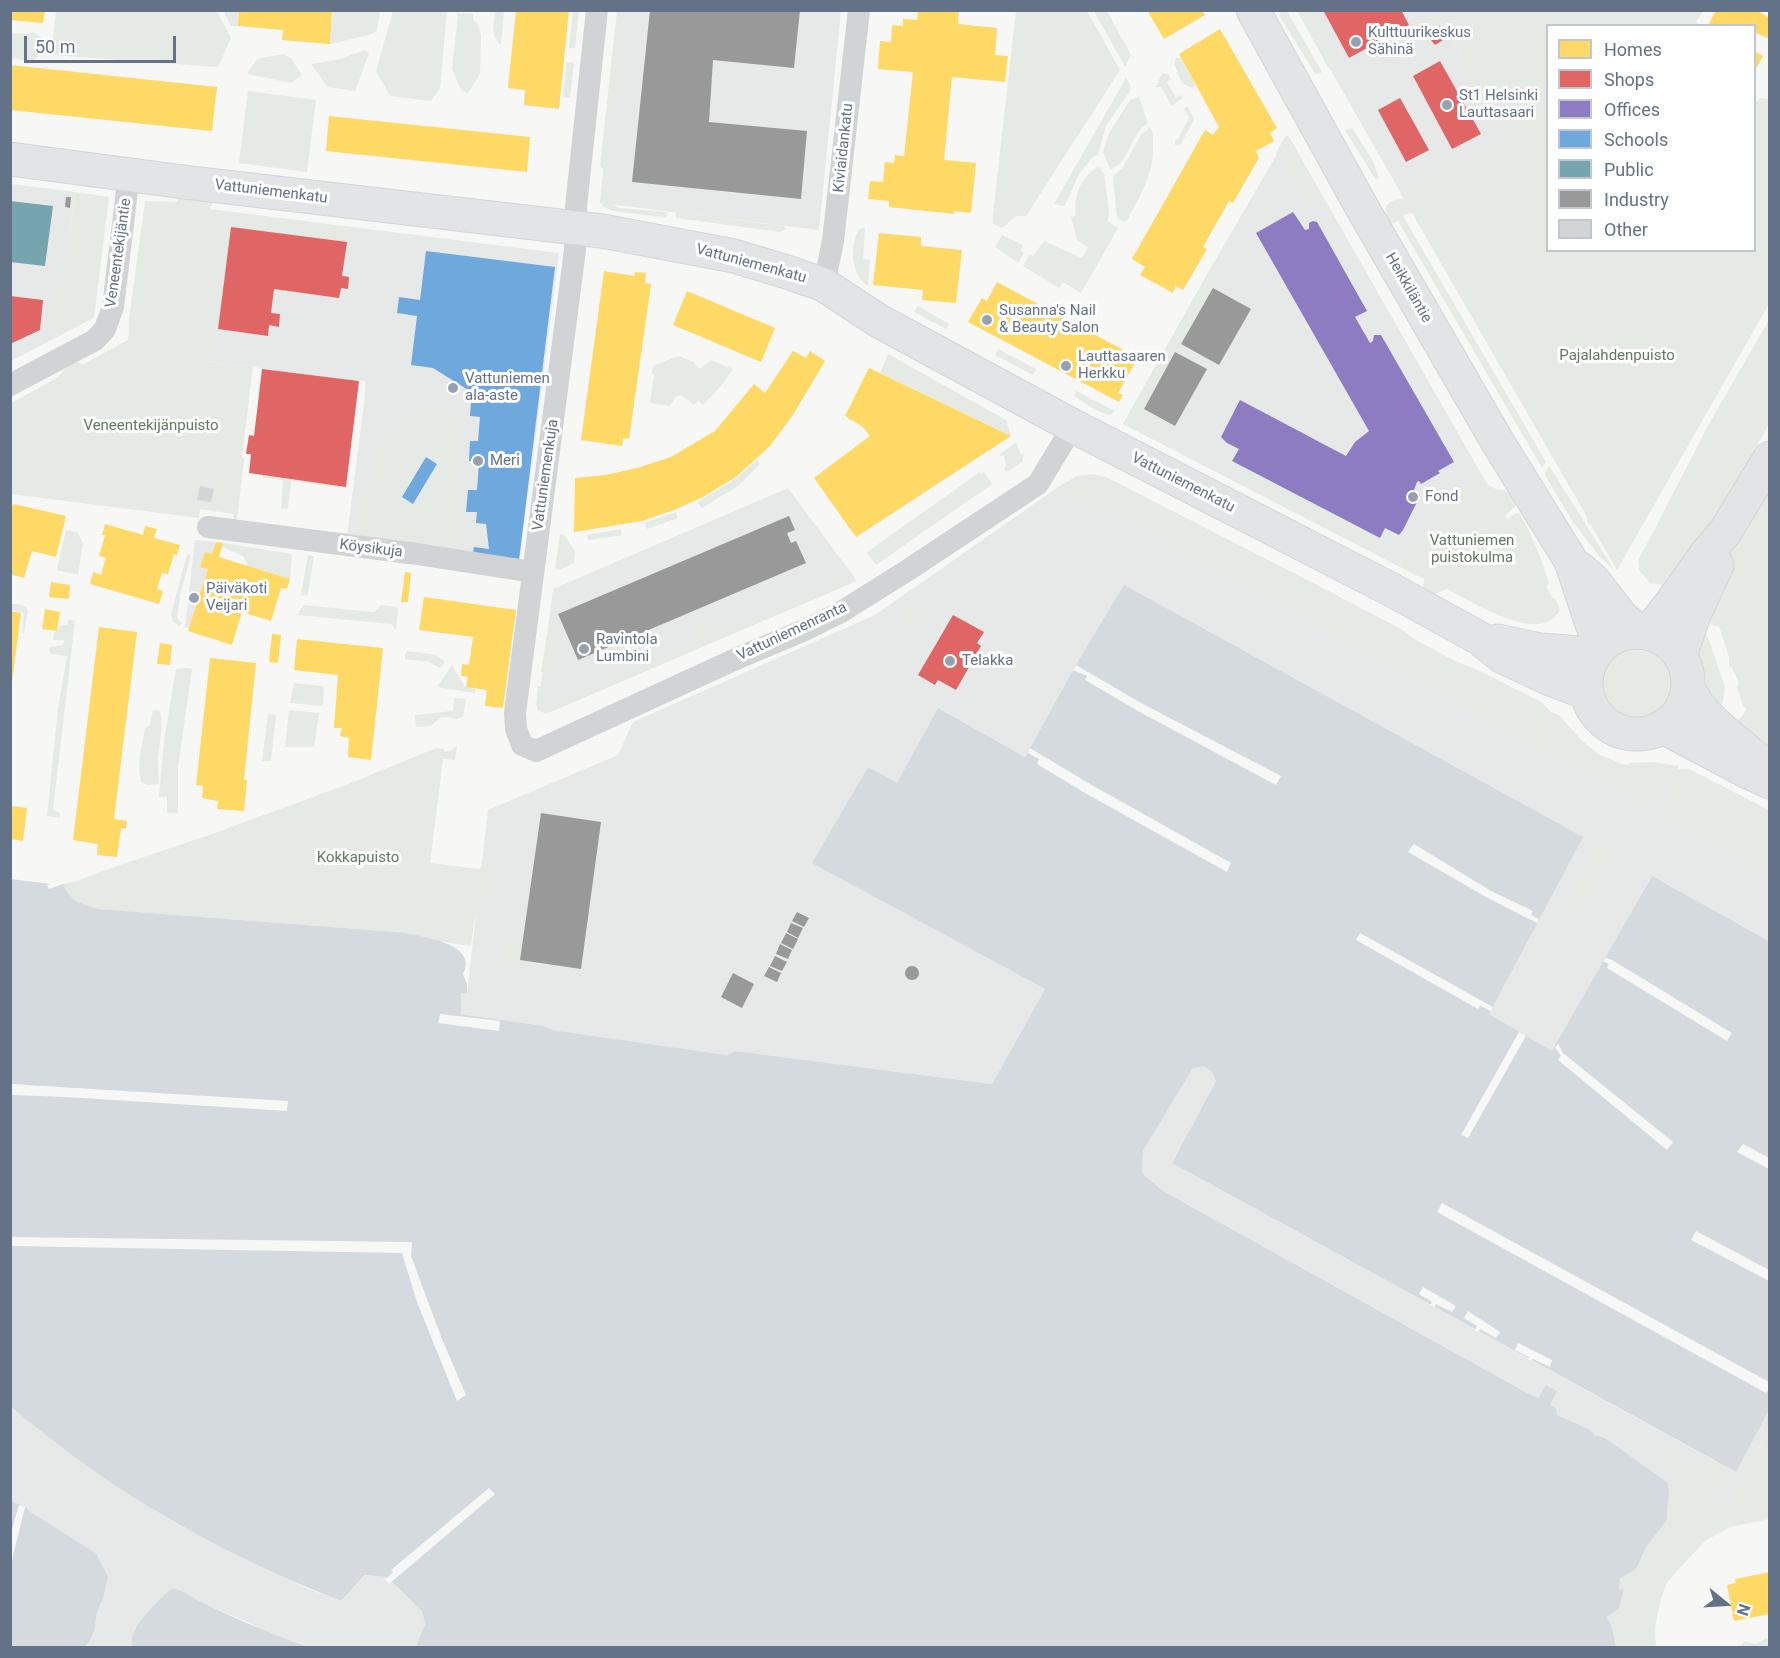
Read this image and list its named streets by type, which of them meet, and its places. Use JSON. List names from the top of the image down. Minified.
{"streets":{"street":["Kiviaidankatu","Vattuniemenkatu","Veneentekijäntie","Heikkiläntie","Vattuniemenkuja","Köysikuja","Vattuniemenranta"]},"crossings":[["Kiviaidankatu","Vattuniemenkatu"],["Vattuniemenkatu","Veneentekijäntie"],["Vattuniemenkatu","Heikkiläntie"],["Vattuniemenkatu","Vattuniemenkuja"],["Vattuniemenkatu","Vattuniemenranta"],["Vattuniemenkuja","Köysikuja"],["Vattuniemenkuja","Vattuniemenranta"]],"parks":["Pajalahdenpuisto","Veneentekijänpuisto","Vattuniemen puistokulma","Kokkapuisto"],"places":["Kulttuurikeskus Sähinä","St1 Helsinki Lauttasaari","Susanna's Nail & Beauty Salon","Lauttasaaren Herkku","Vattuniemen ala-aste","Meri","Fond","Päiväkoti Veijari","Ravintola Lumbini","Telakka"],"legend":["Homes","Shops","Offices","Schools","Public","Industry","Other"],"scale_bar":"50 m","north":"right"}
